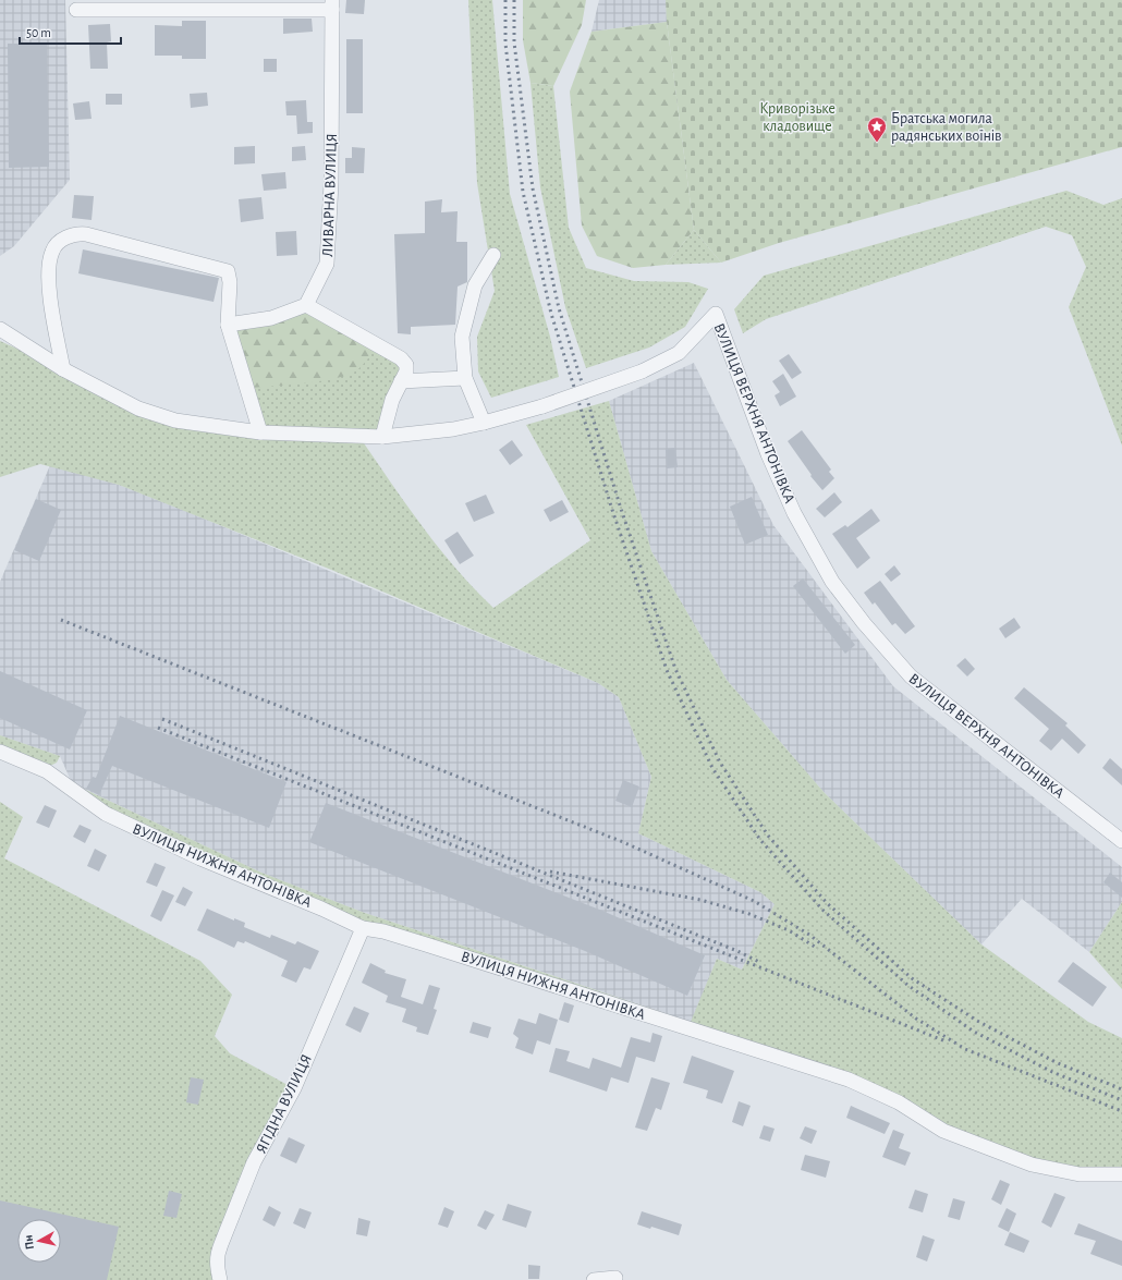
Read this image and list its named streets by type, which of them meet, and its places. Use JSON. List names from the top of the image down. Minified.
{"streets":{"street":["ЛИВАРНА ВУЛИЦЯ","ВУЛИЦЯ ВЕРХНЯ АНТОНІВКА","ВУЛИЦЯ НИЖНЯ АНТОНІВКА","ЯГІДНА ВУЛИЦЯ"]},"crossings":[["ВУЛИЦЯ НИЖНЯ АНТОНІВКА","ЯГІДНА ВУЛИЦЯ"]],"parks":["Криворізьке кладовище"],"places":{"place":["Братська могила радянських воїнів"]},"scale_bar":"50 m","north":"left"}
